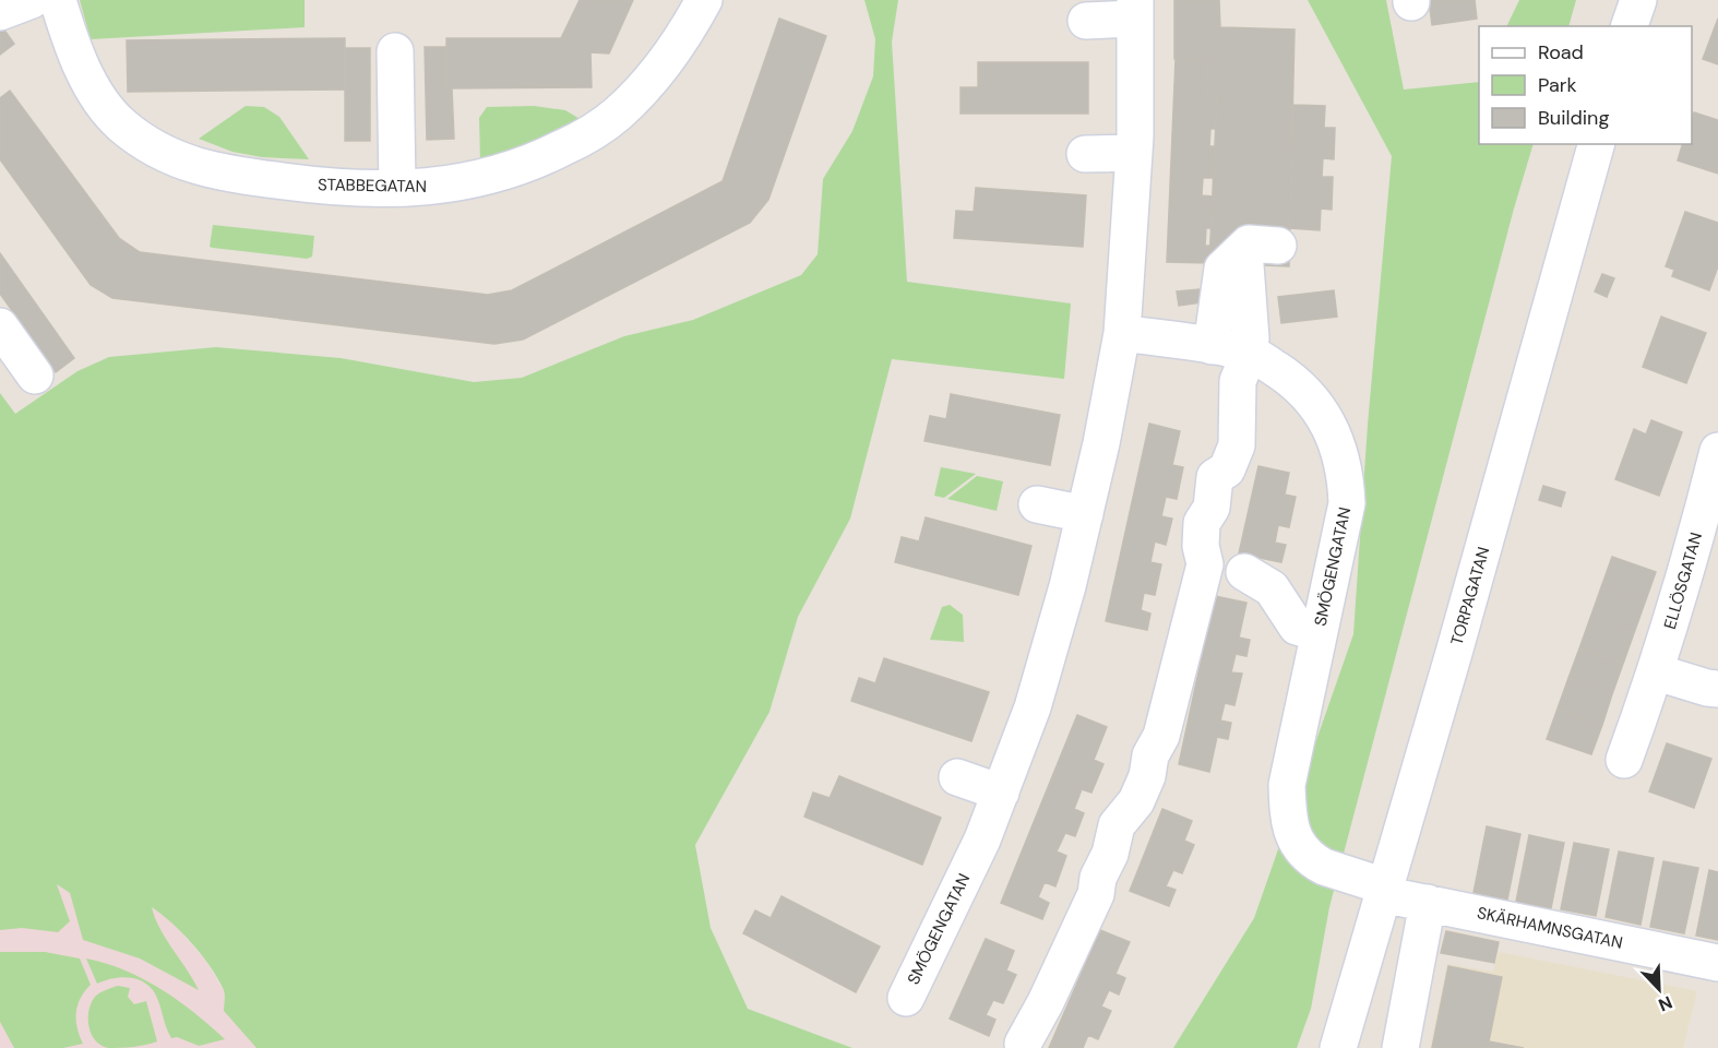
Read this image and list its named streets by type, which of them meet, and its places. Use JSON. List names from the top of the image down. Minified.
{"streets":{"street":["STABBEGATAN","SMÖGENGATAN","ELLÖSGATAN","TORPAGATAN","SKÄRHAMNSGATAN"]},"crossings":[["SMÖGENGATAN","TORPAGATAN"],["SMÖGENGATAN","SKÄRHAMNSGATAN"],["TORPAGATAN","SKÄRHAMNSGATAN"]],"legend":["Road","Park","Building"],"north":"bottom right"}
